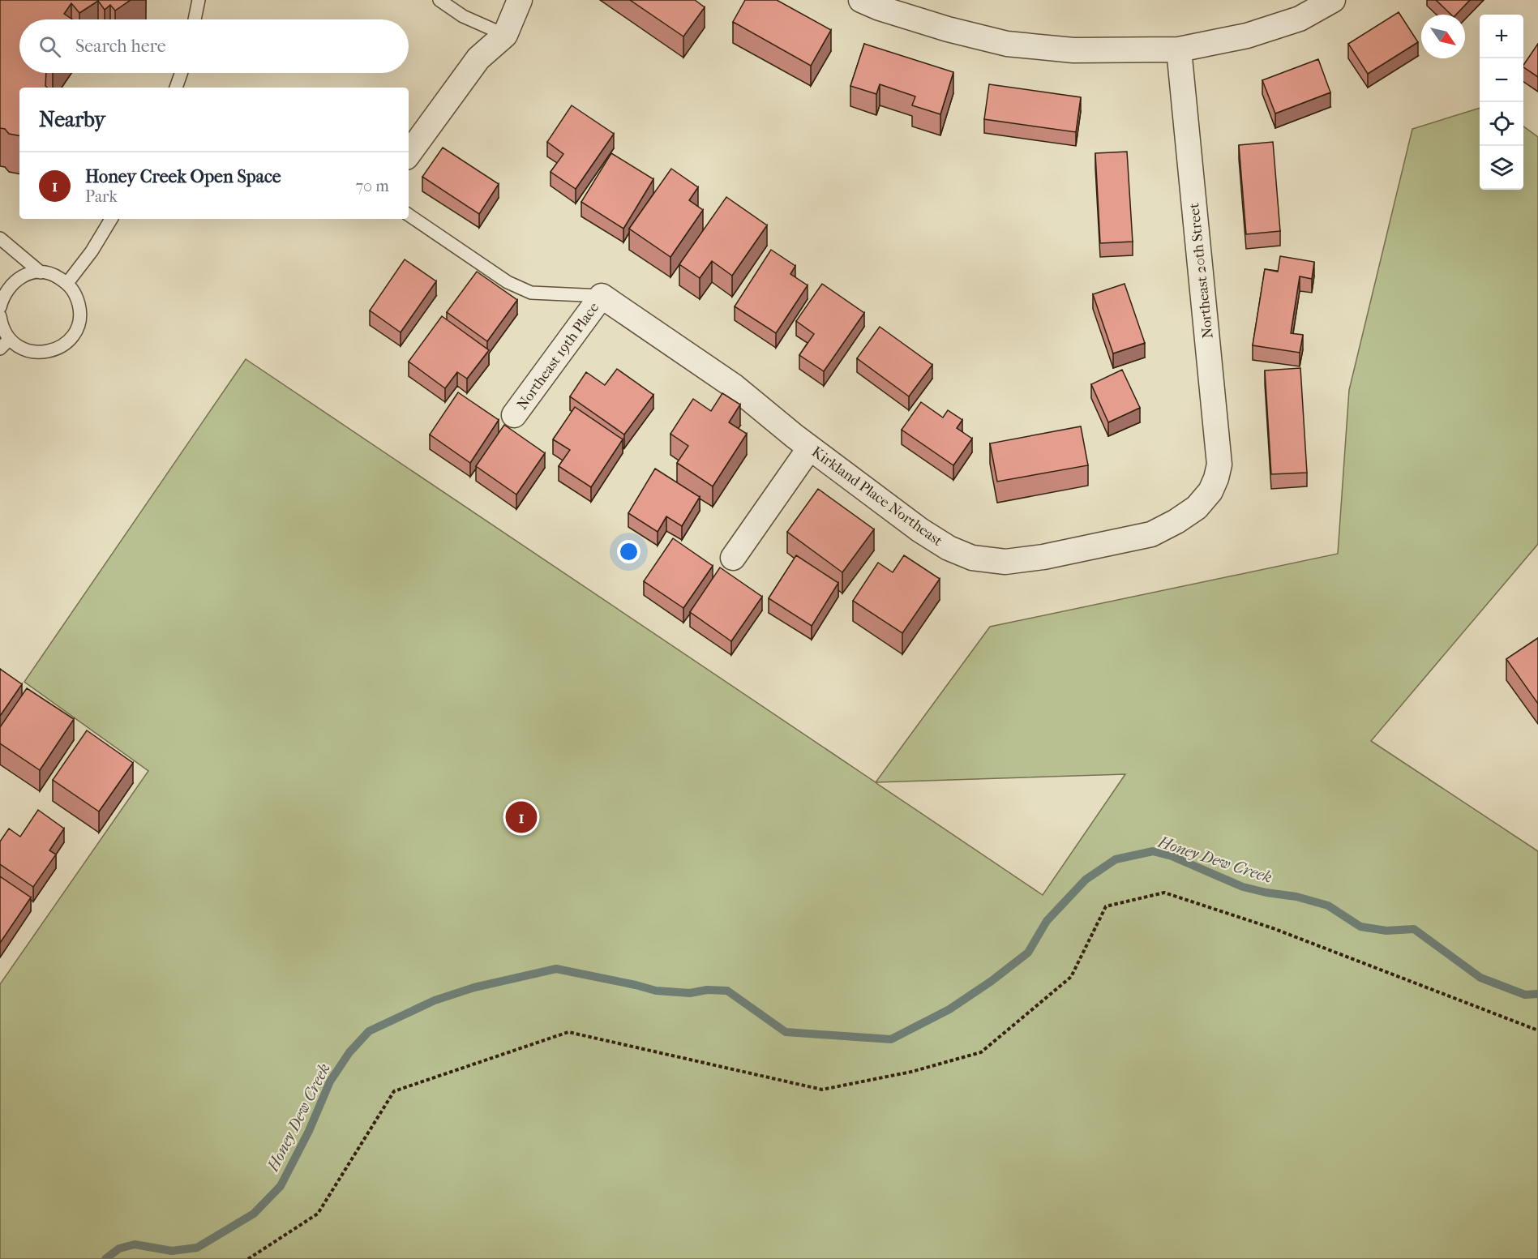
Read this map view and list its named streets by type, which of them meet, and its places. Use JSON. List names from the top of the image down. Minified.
{"streets":{"street":["Northeast 20th Street","Northeast 19th Place","Kirkland Place Northeast"]},"crossings":[["Northeast 20th Street","Kirkland Place Northeast"],["Northeast 19th Place","Kirkland Place Northeast"]],"water":["Honey Dew Creek"],"north":"bottom right","page":{"map_buttons":["+","−"],"search":"Search here","heading":"Nearby","list":[{"mark":"1","name":"Honey Creek Open Space","note":"Park","value":"70 m"}],"pins":"1"}}
